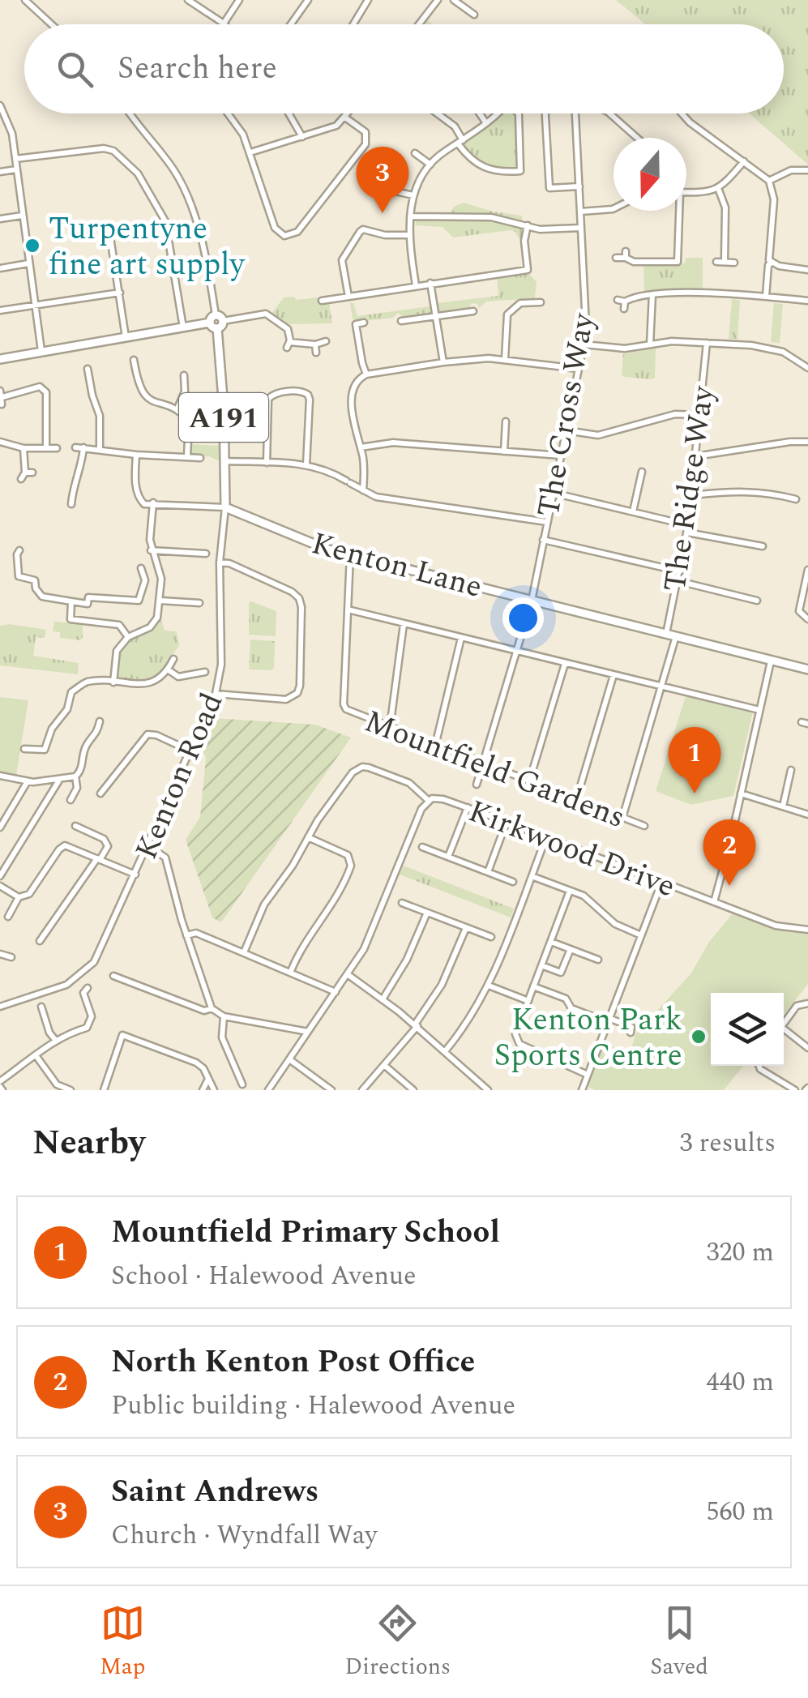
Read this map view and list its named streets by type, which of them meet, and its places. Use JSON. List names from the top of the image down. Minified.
{"streets":{"main road":["A191","Kenton Lane","Kenton Road"],"street":["The Cross Way","The Ridge Way","Mountfield Gardens","Kirkwood Drive"]},"crossings":[["The Cross Way","Kenton Lane"],["The Cross Way","Mountfield Gardens"],["The Ridge Way","Kenton Lane"],["Kenton Lane","Kenton Road"]],"places":["Turpentyne fine art supply","Kenton Park Sports Centre"],"north":"bottom","page":{"search":"Search here","pins":["3","1","2"],"heading":["Nearby","3 results"],"list":[{"mark":"1","name":"Mountfield Primary School","note":"School · Halewood Avenue","value":"320 m"},{"mark":"2","name":"North Kenton Post Office","note":"Public building · Halewood Avenue","value":"440 m"},{"mark":"3","name":"Saint Andrews","note":"Church · Wyndfall Way","value":"560 m"}],"nav":["Map","Directions","Saved"]}}
